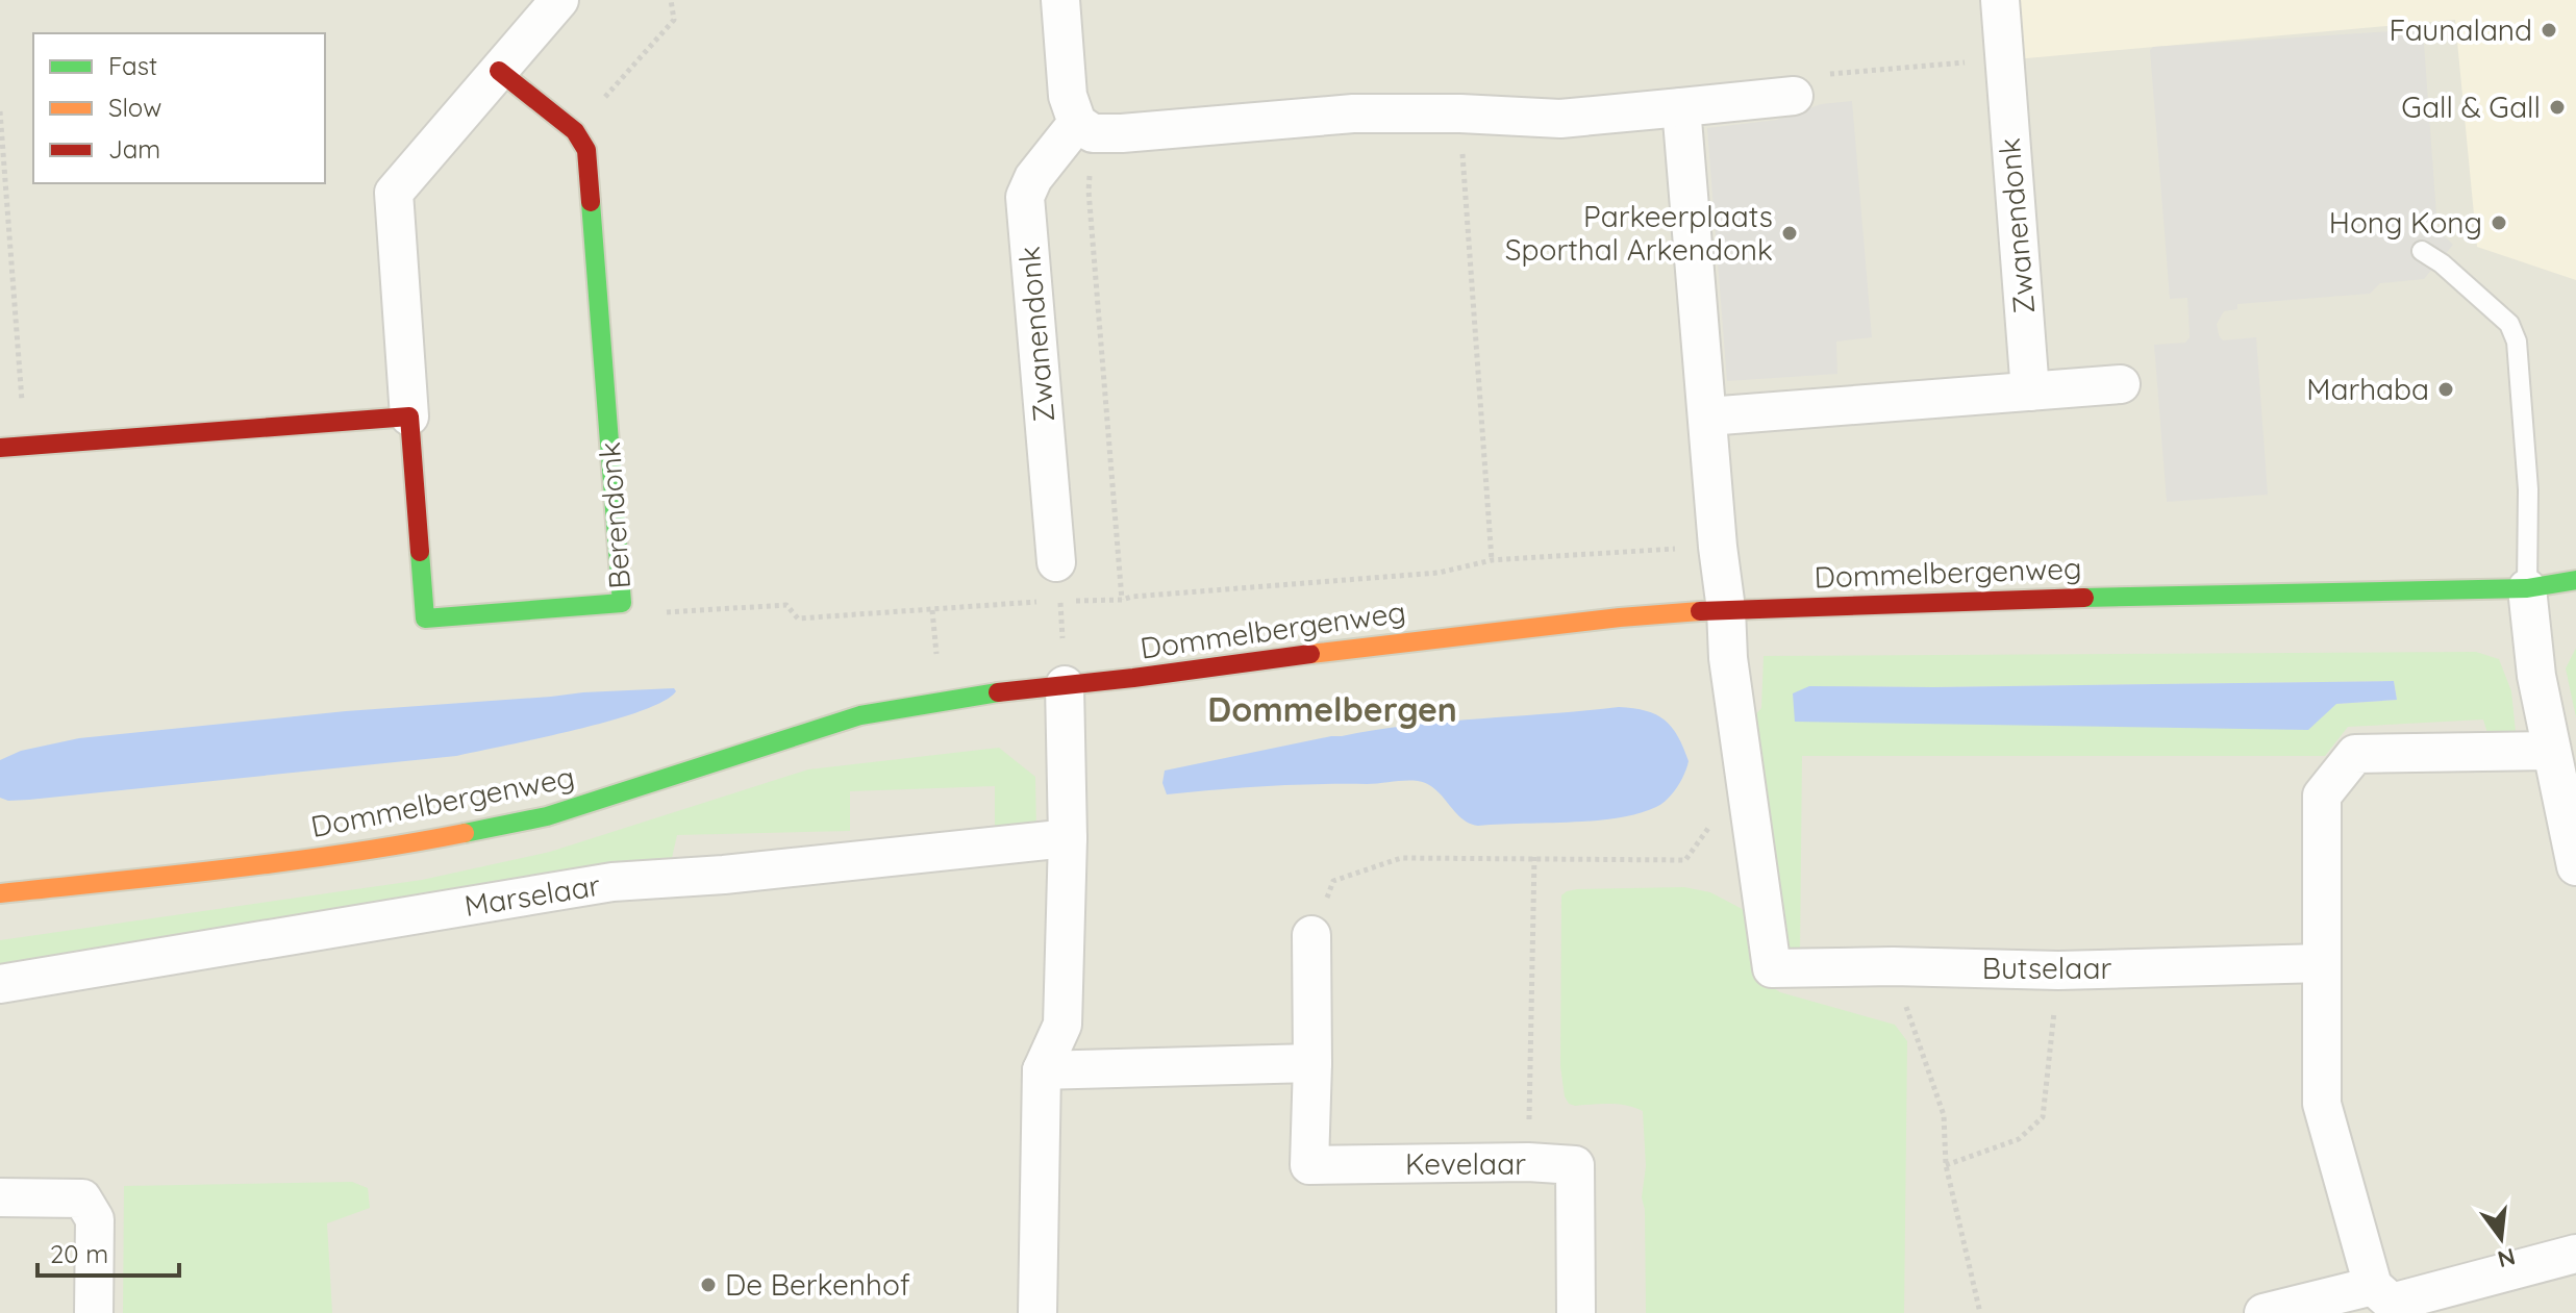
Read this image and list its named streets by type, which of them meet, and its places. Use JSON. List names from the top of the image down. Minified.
{"streets":{"street":["Zwanendonk","Berendonk","Dommelbergenweg","Marselaar","Butselaar","Kevelaar"]},"districts":["Dommelbergen"],"places":["Faunaland","Gall & Gall","Hong Kong","Parkeerplaats Sporthal Arkendonk","Marhaba","De Berkenhof"],"legend":["Fast","Slow","Jam"],"scale_bar":"20 m","north":"bottom"}
